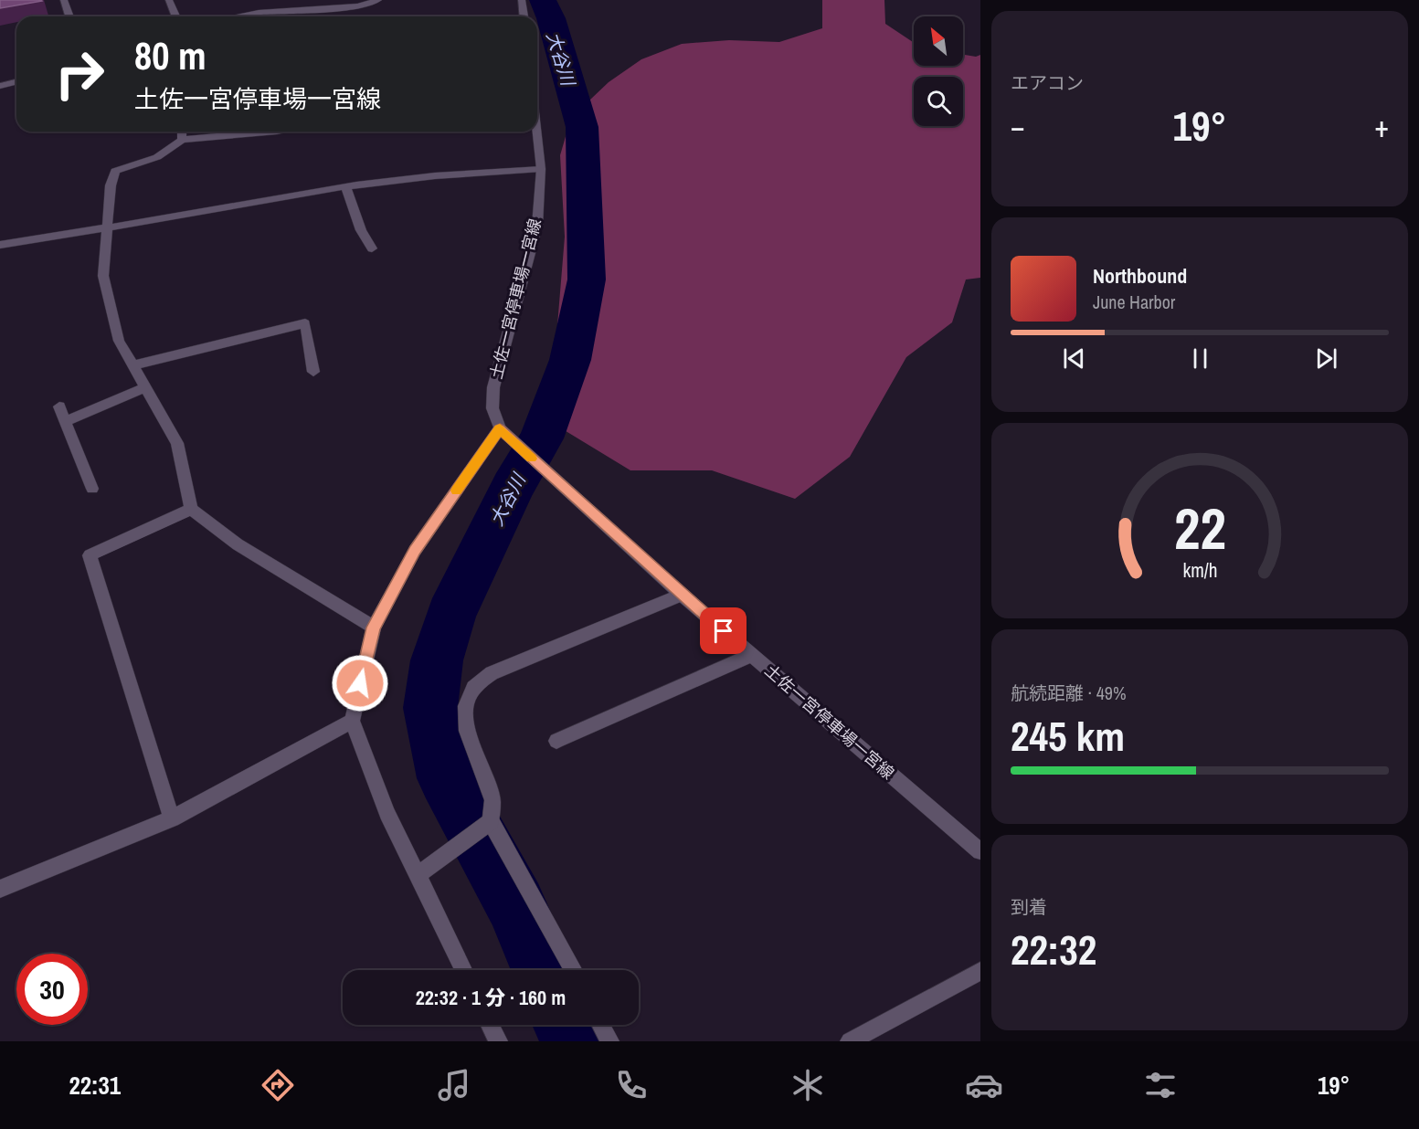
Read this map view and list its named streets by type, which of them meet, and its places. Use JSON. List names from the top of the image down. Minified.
{"streets":{"street":["土佐一宮停車場一宮線"]},"water":["大谷川"],"north":"top left","page":{"tile":["エアコン",["航続距離 · 49%","245 km"],["到着","22:32"]],"turn":["80 m","土佐一宮停車場一宮線"],"heat":["−","19°","+"],"song":["Northbound","June Harbor"],"limit":"30","trip":"22:32 · 1 分 · 160 m","tabs":["22:31","19°"],"gauge":["22","km/h"]}}
